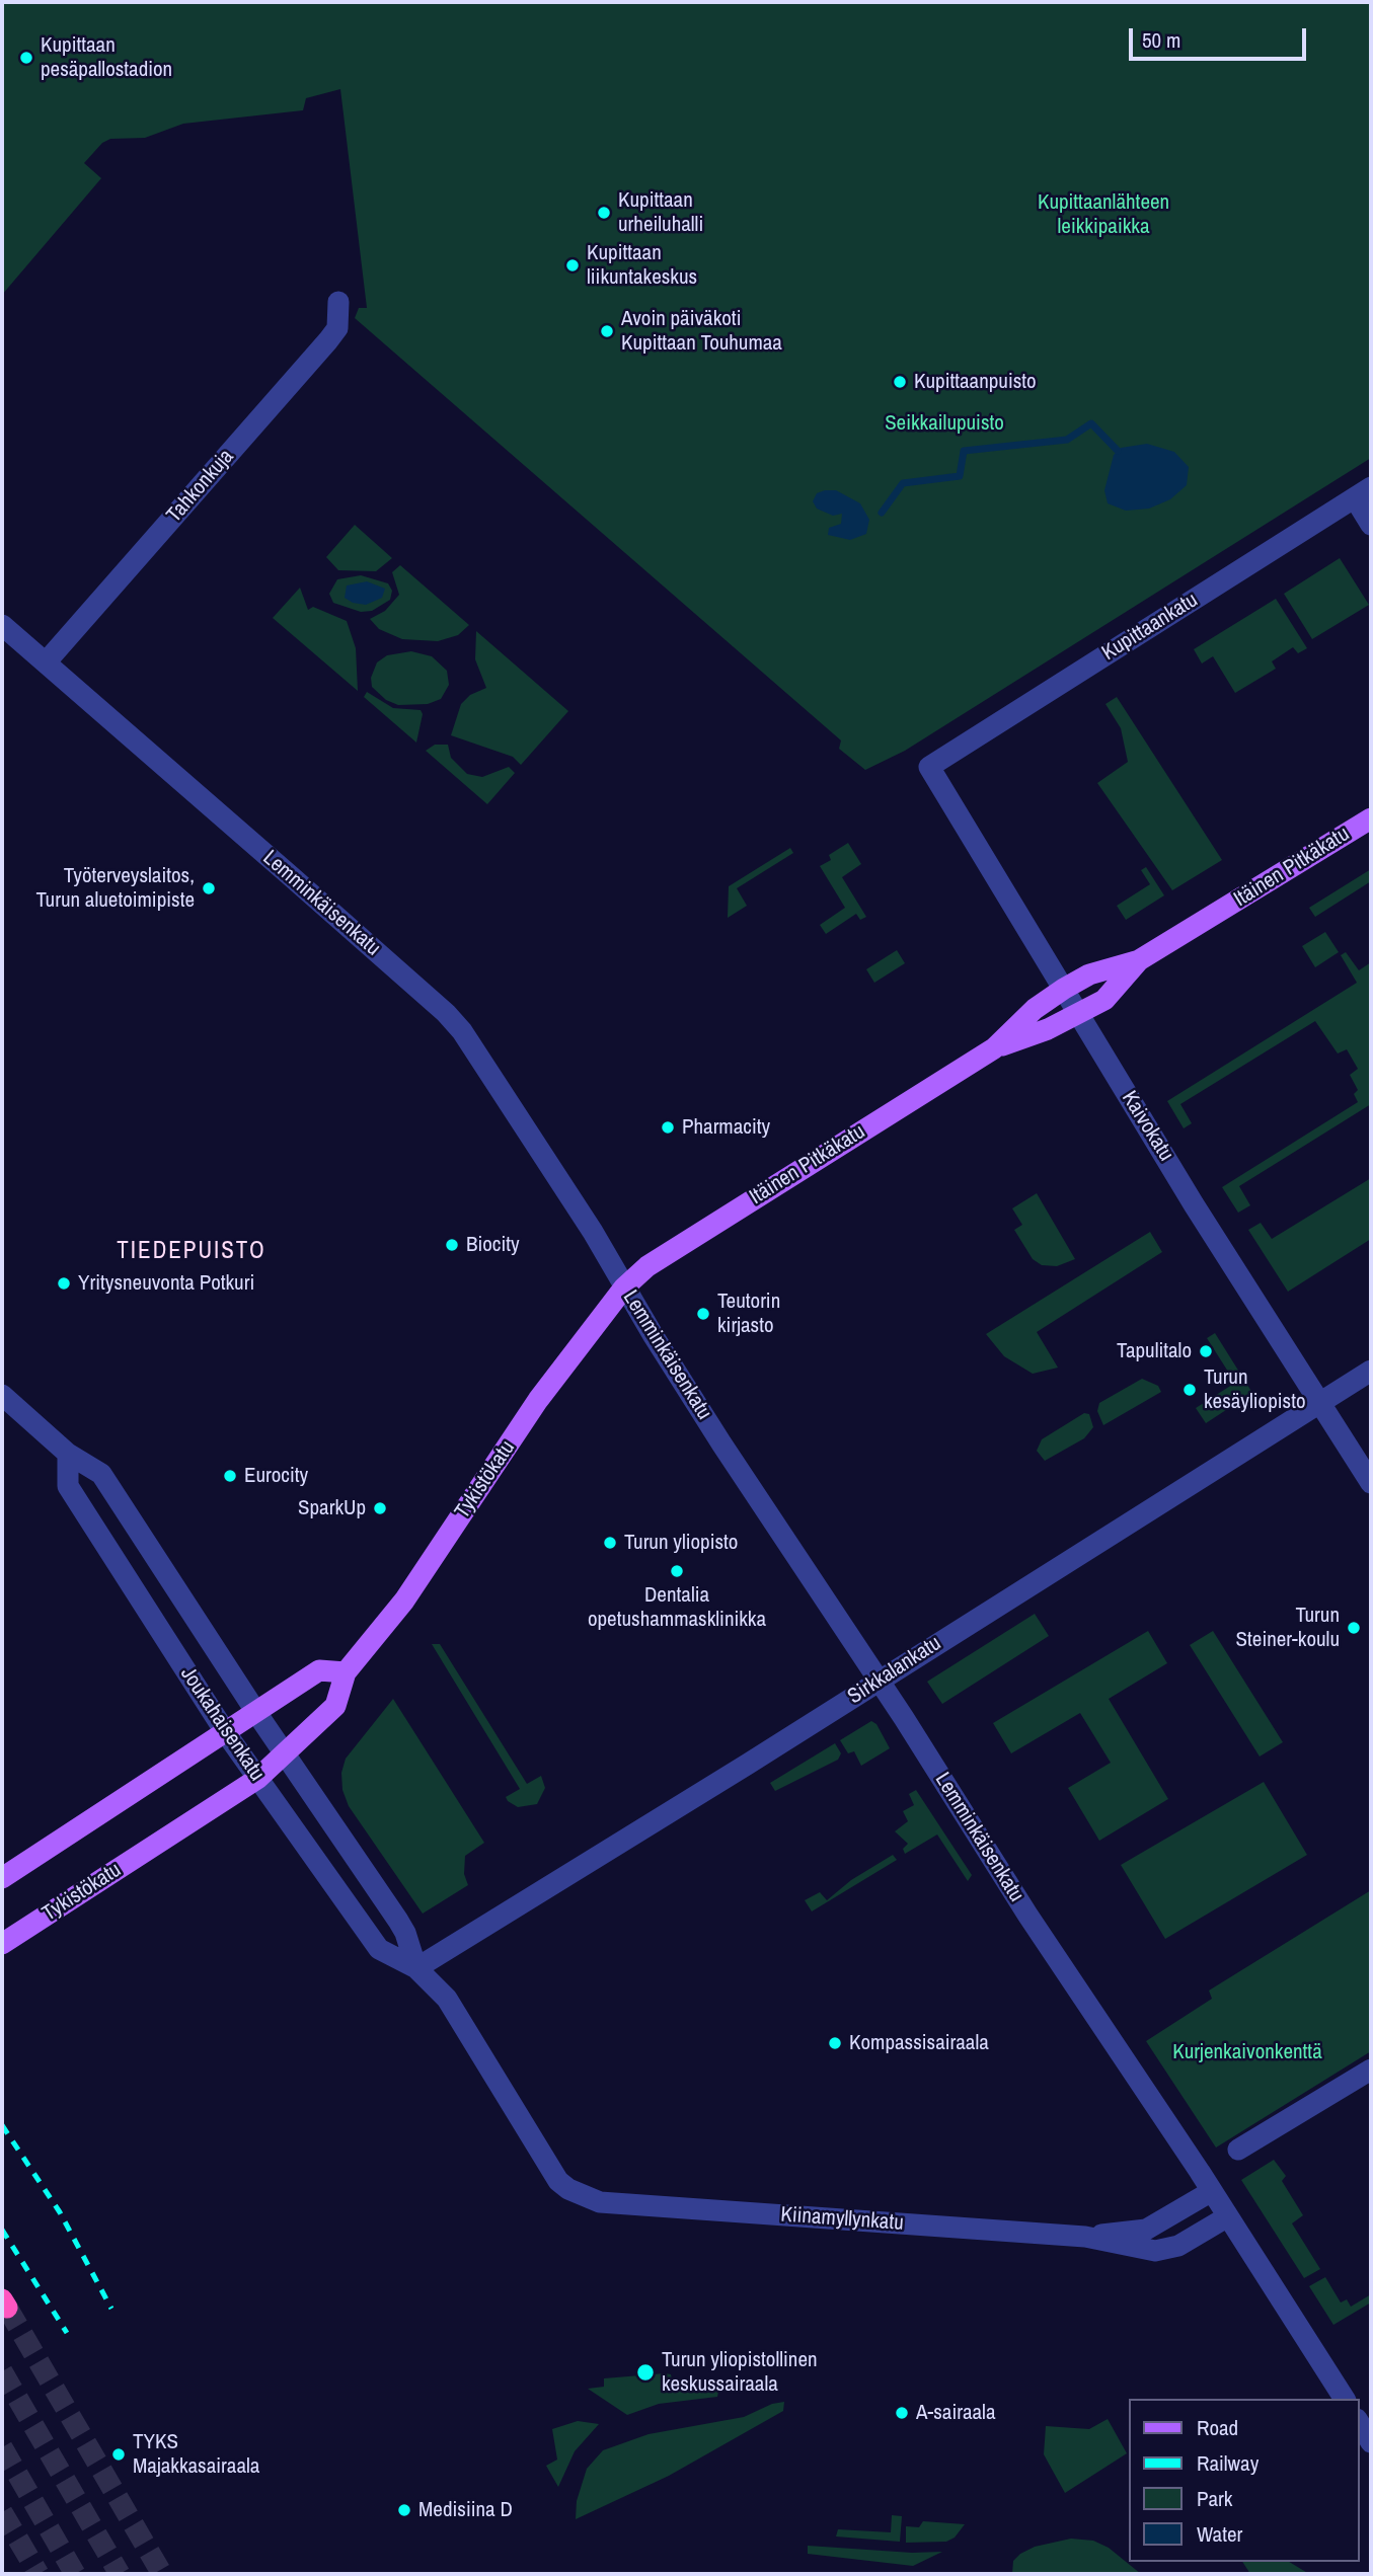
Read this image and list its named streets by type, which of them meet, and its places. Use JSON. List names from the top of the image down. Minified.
{"streets":{"main road":["Itäinen Pitkäkatu","Tykistökatu"],"street":["Tahkonkuja","Kupittaankatu","Lemminkäisenkatu","Kaivokatu","Sirkkalankatu","Joukahaisenkatu","Kiinamyllynkatu"]},"crossings":[["Tahkonkuja","Lemminkäisenkatu"],["Kupittaankatu","Kaivokatu"],["Itäinen Pitkäkatu","Lemminkäisenkatu"],["Itäinen Pitkäkatu","Kaivokatu"],["Itäinen Pitkäkatu","Tykistökatu"],["Lemminkäisenkatu","Tykistökatu"],["Lemminkäisenkatu","Sirkkalankatu"],["Lemminkäisenkatu","Kiinamyllynkatu"],["Kaivokatu","Sirkkalankatu"],["Tykistökatu","Joukahaisenkatu"],["Sirkkalankatu","Joukahaisenkatu"],["Joukahaisenkatu","Kiinamyllynkatu"]],"districts":["TIEDEPUISTO"],"parks":["Kupittaanlähteen leikkipaikka","Seikkailupuisto","Kurjenkaivonkenttä"],"places":["Kupittaan pesäpallostadion","Kupittaan urheiluhalli","Kupittaan liikuntakeskus","Avoin päiväkoti Kupittaan Touhumaa","Kupittaanpuisto","Työterveyslaitos, Turun aluetoimipiste","Pharmacity","Biocity","Yritysneuvonta Potkuri","Teutorin kirjasto","Tapulitalo","Turun kesäyliopisto","Eurocity","SparkUp","Turun yliopisto","Dentalia opetushammasklinikka","Turun Steiner-koulu","Kompassisairaala","Turun yliopistollinen keskussairaala","A-sairaala","TYKS Majakkasairaala","Medisiina D"],"legend":["Road","Railway","Park","Water"],"scale_bar":"50 m"}
